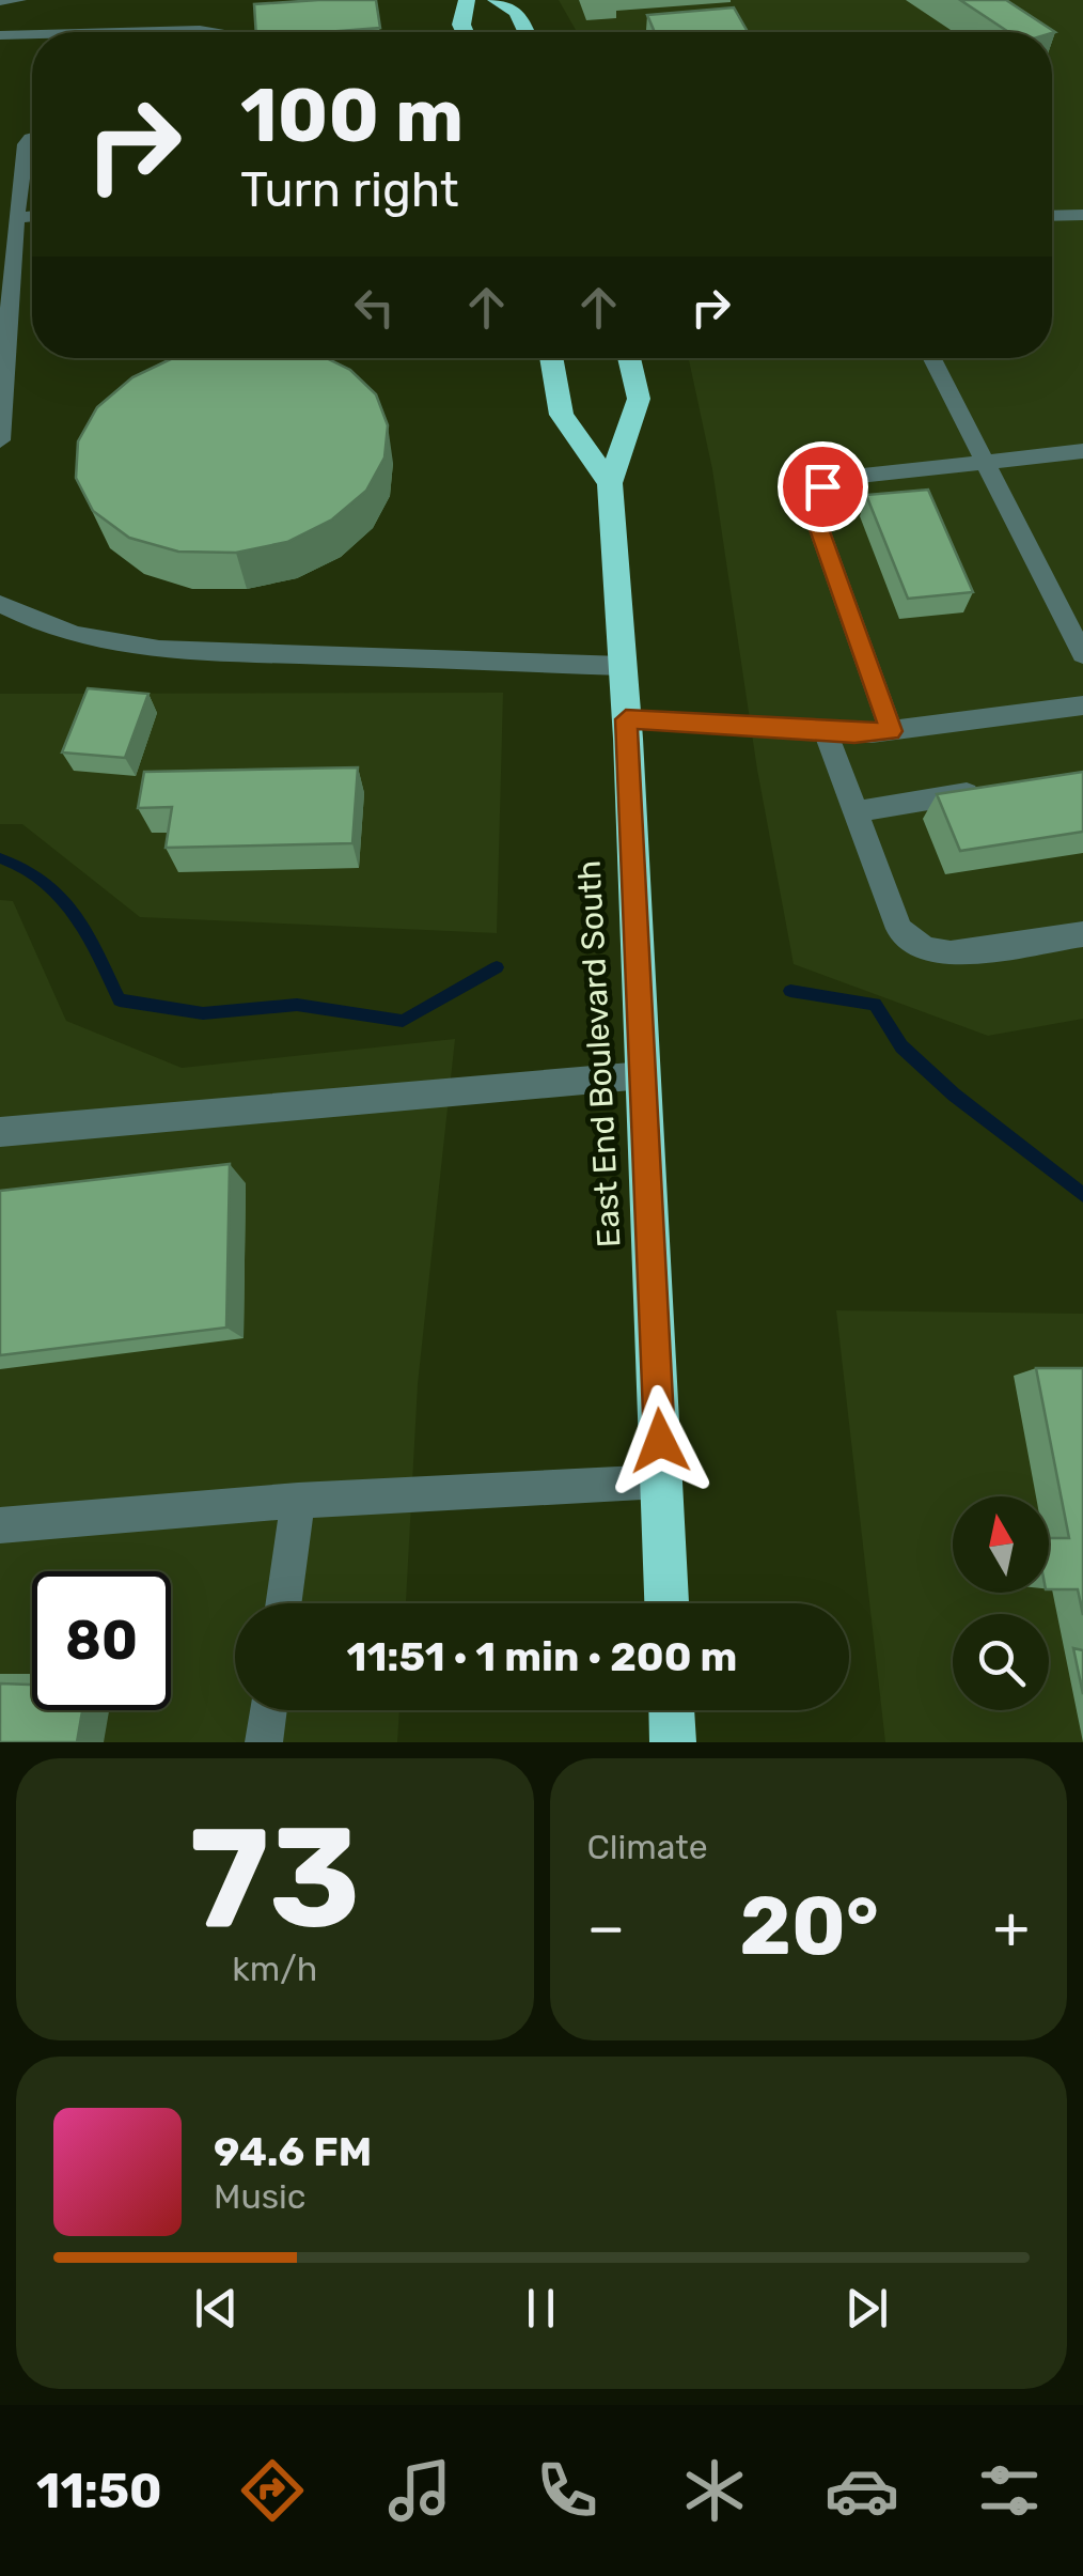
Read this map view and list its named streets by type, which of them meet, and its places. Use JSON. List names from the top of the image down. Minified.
{"streets":{"highway":["East End Boulevard South"]},"north":"top","page":{"turn":["100 m","Turn right"],"limit":"80","trip":"11:51 · 1 min · 200 m","tile":[["73","km/h"],"Climate"],"heat":["−","20°","+"],"song":["94.6 FM","Music"],"tabs":"11:50"}}
